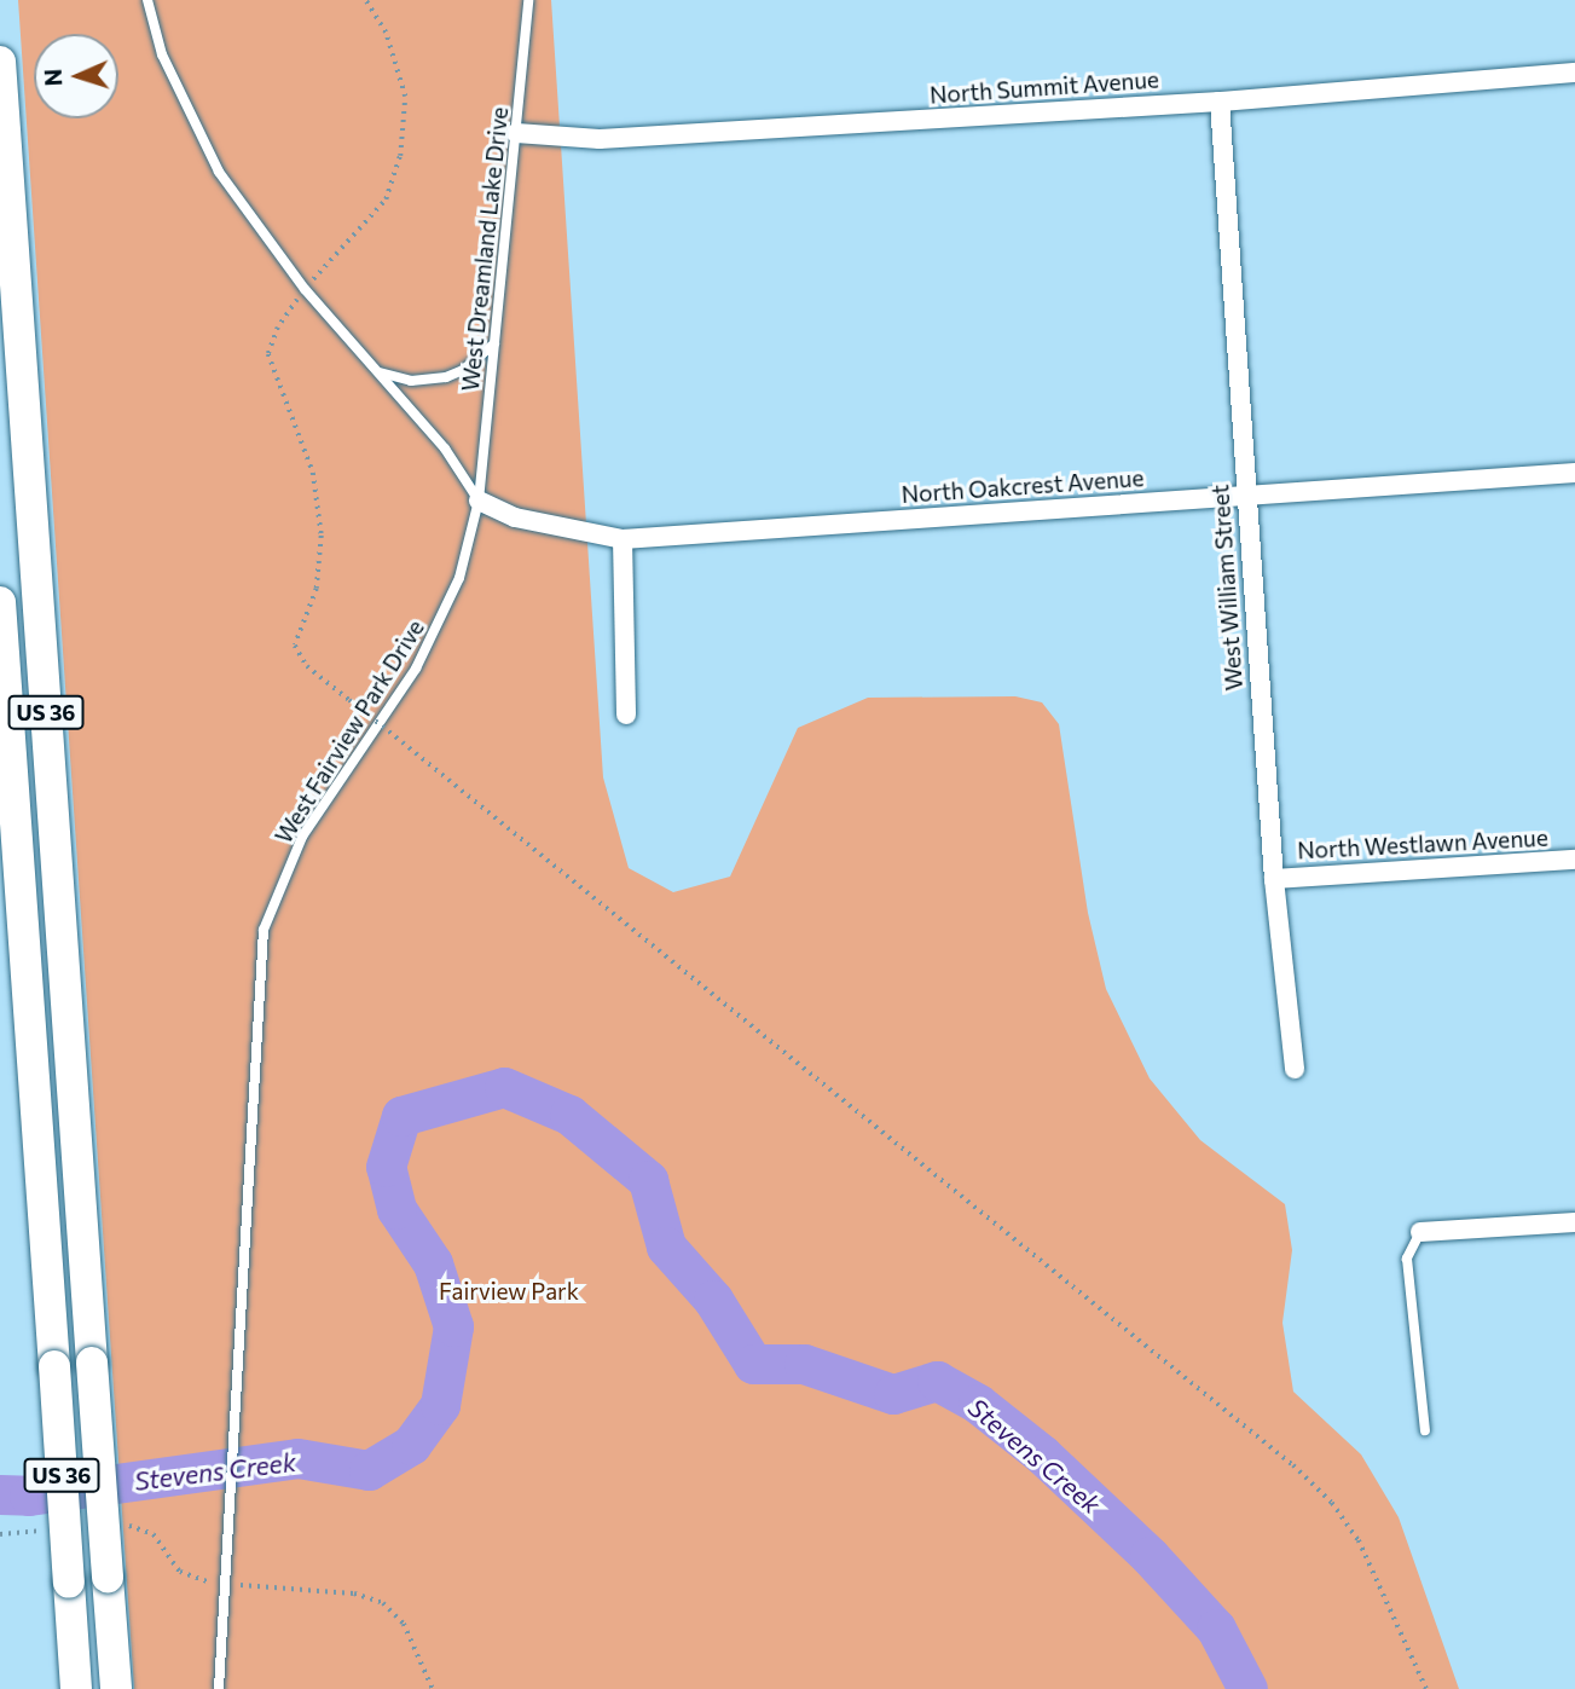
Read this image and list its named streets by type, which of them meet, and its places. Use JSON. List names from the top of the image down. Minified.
{"streets":{"main road":["US 36"],"street":["North Summit Avenue","North Oakcrest Avenue","West William Street","North Westlawn Avenue"],"lane":["West Dreamland Lake Drive","West Fairview Park Drive"]},"crossings":[["North Summit Avenue","West Dreamland Lake Drive"],["North Summit Avenue","West William Street"],["West Dreamland Lake Drive","North Oakcrest Avenue"],["West Dreamland Lake Drive","West Fairview Park Drive"],["North Oakcrest Avenue","West William Street"],["North Oakcrest Avenue","West Fairview Park Drive"],["West William Street","North Westlawn Avenue"]],"water":["Stevens Creek"],"parks":["Fairview Park"],"north":"left"}
